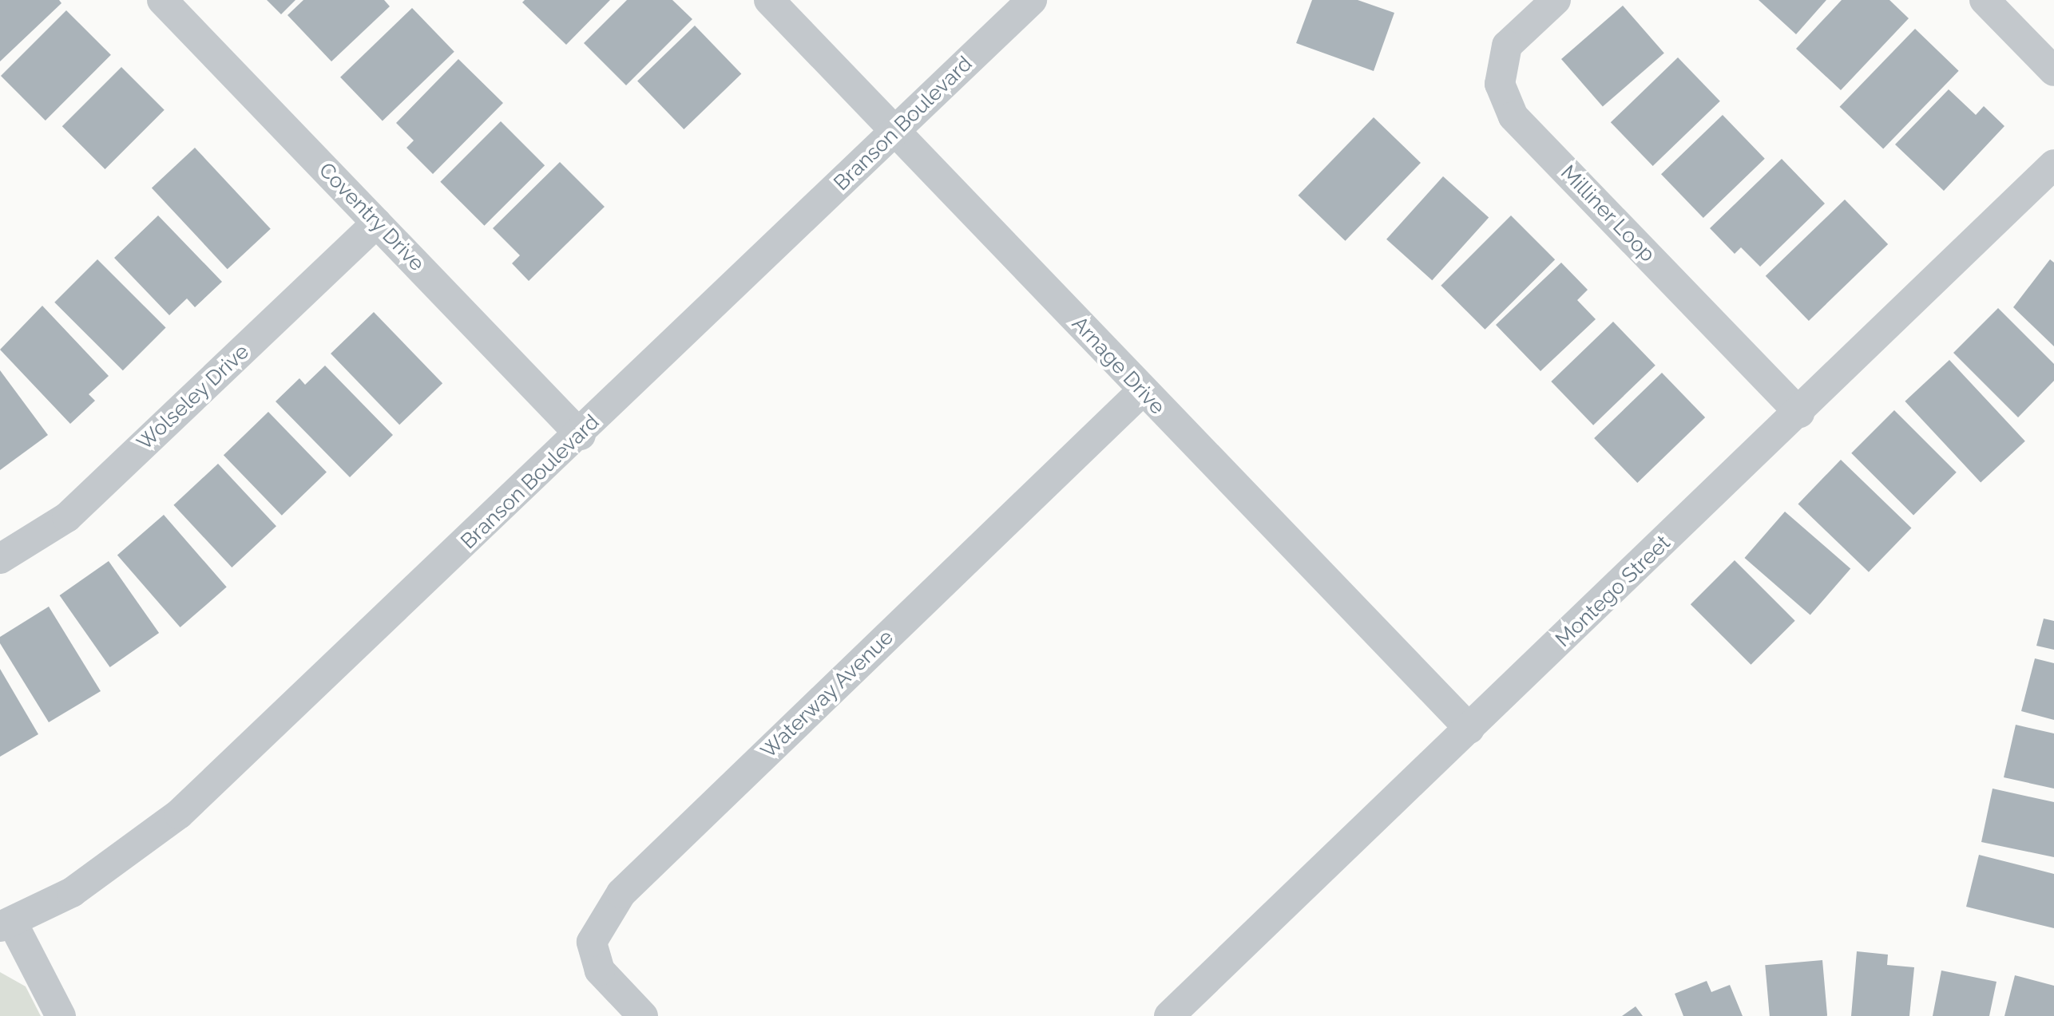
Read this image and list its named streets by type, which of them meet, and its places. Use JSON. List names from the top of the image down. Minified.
{"streets":{"street":["Branson Boulevard","Milliner Loop","Coventry Drive","Arnage Drive","Wolseley Drive","Montego Street","Waterway Avenue"]},"crossings":[["Branson Boulevard","Coventry Drive"],["Branson Boulevard","Arnage Drive"],["Milliner Loop","Montego Street"],["Coventry Drive","Wolseley Drive"],["Arnage Drive","Montego Street"],["Arnage Drive","Waterway Avenue"]]}
